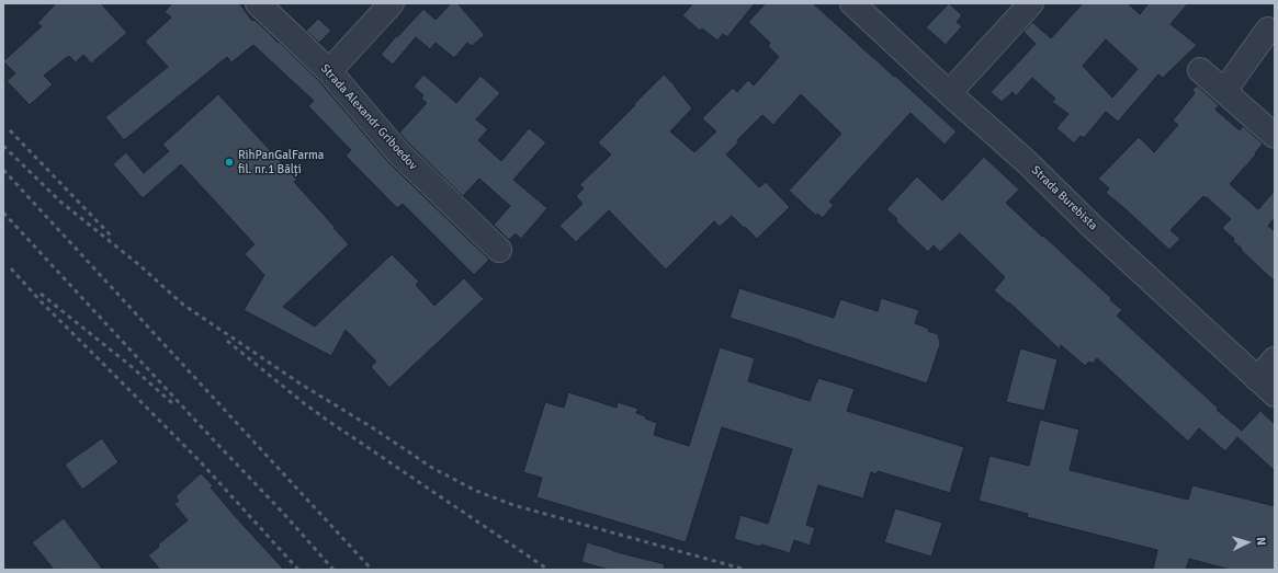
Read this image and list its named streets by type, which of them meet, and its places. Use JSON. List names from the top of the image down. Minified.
{"streets":{"street":["Strada Alexandr Griboedov","Strada Burebista"]},"places":["RihPanGalFarma fil. nr.1 Bălți"],"north":"right"}
